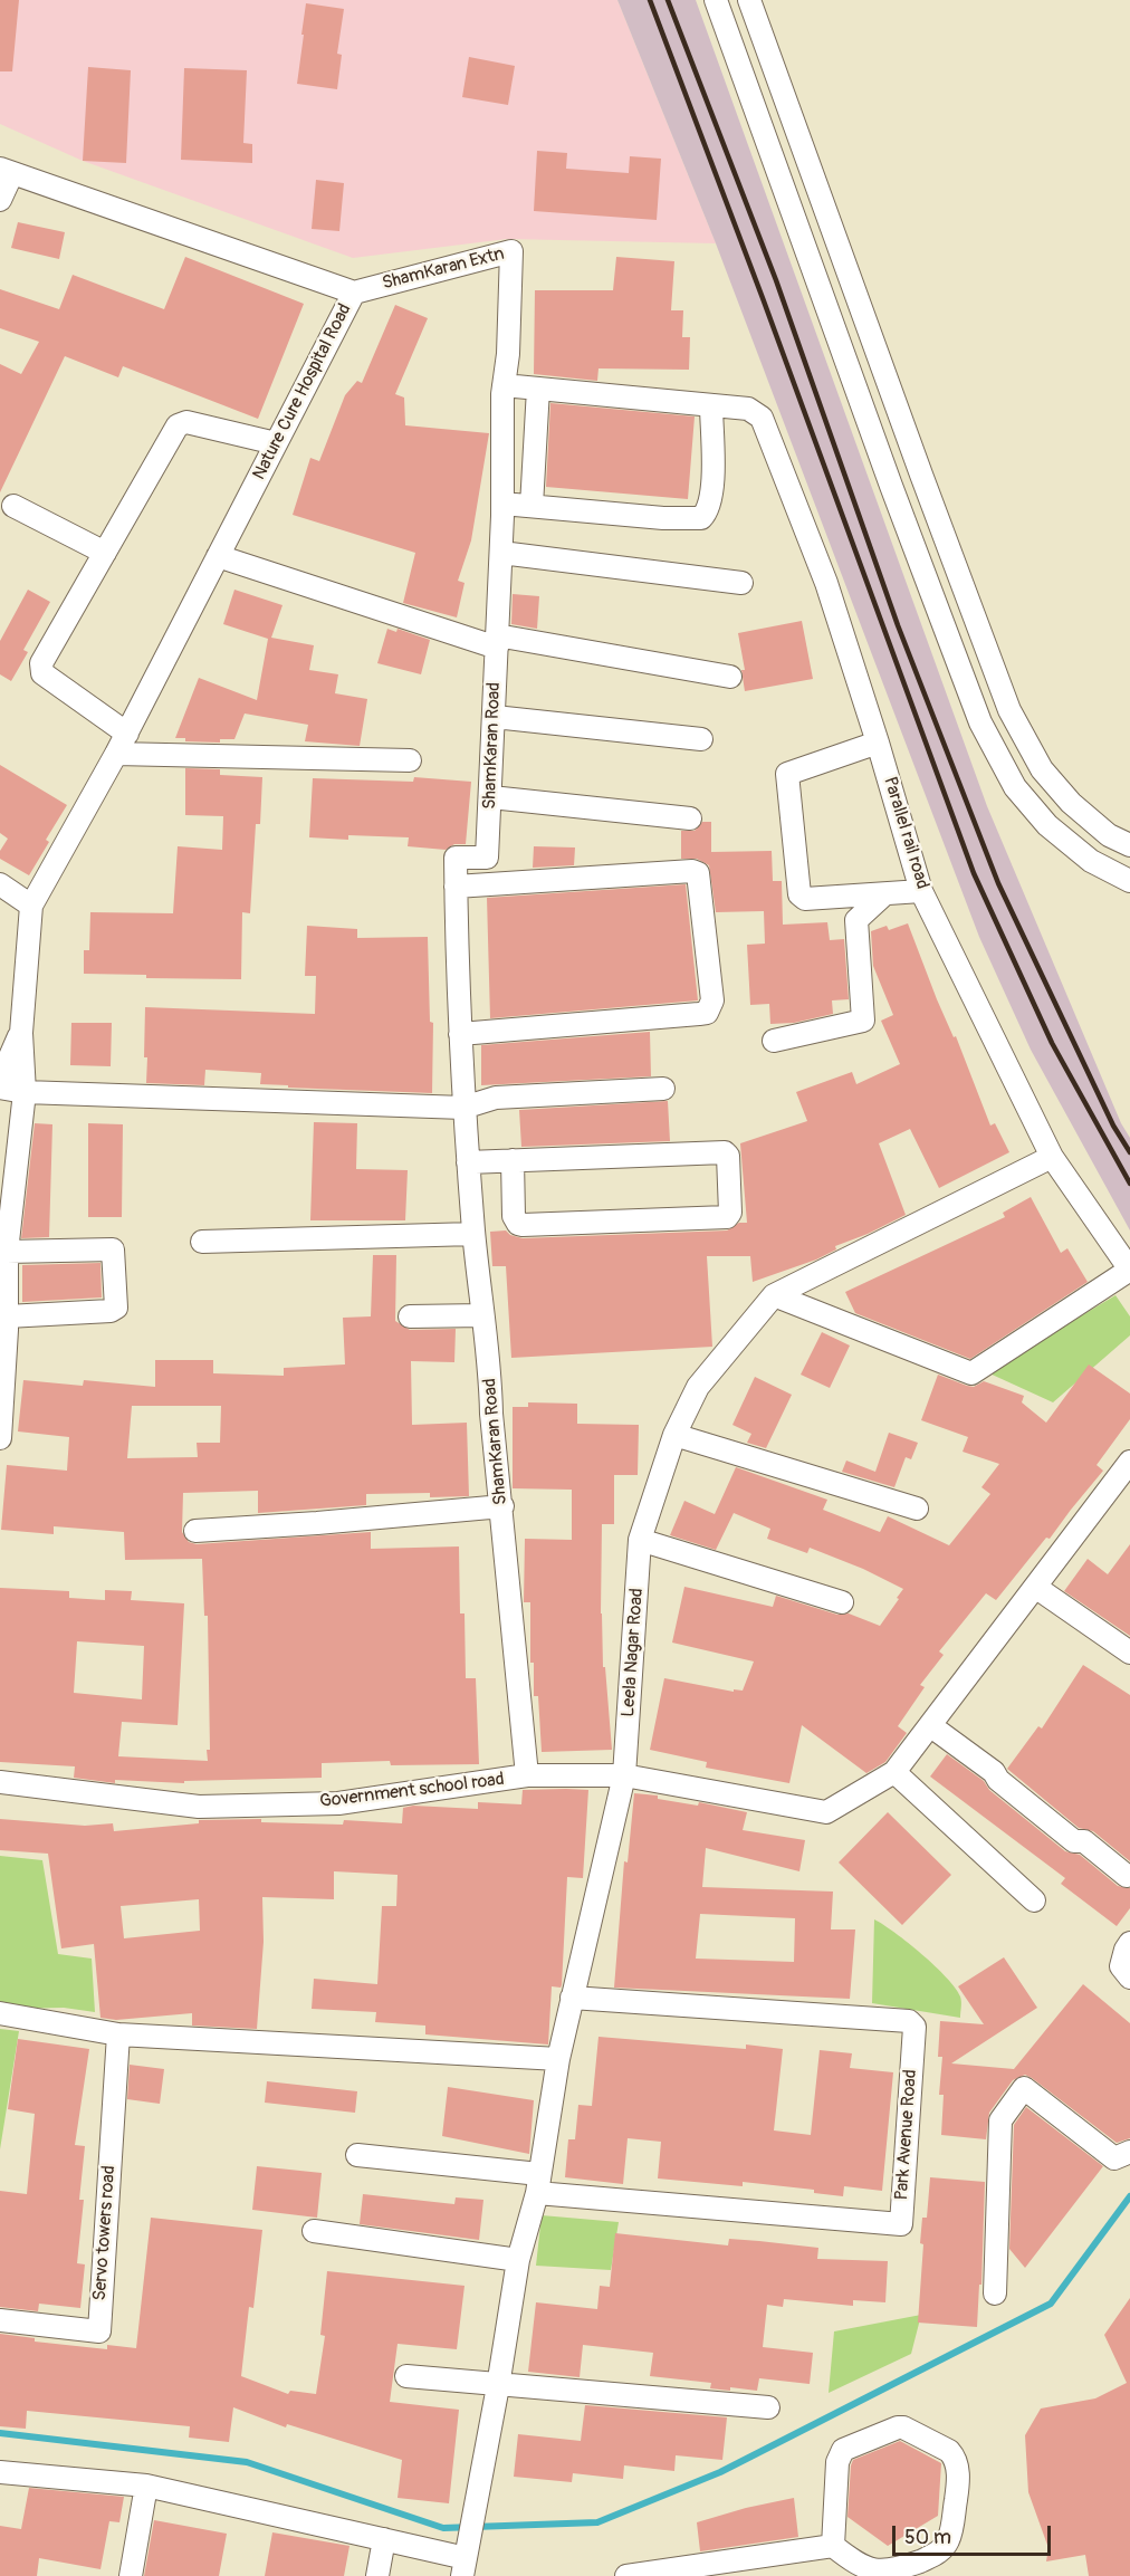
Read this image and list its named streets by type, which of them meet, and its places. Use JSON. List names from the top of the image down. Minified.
{"streets":{"street":["ShamKaran Extn","Nature Cure Hospital Road","ShamKaran Road","Parallel rail road","Leela Nagar Road","Government school road","Park Avenue Road","Servo towers road"]},"crossings":[["ShamKaran Extn","Nature Cure Hospital Road"],["ShamKaran Extn","ShamKaran Road"],["ShamKaran Road","Parallel rail road"],["ShamKaran Road","Government school road"],["Leela Nagar Road","Government school road"],["Leela Nagar Road","Park Avenue Road"]],"scale_bar":"50 m"}
